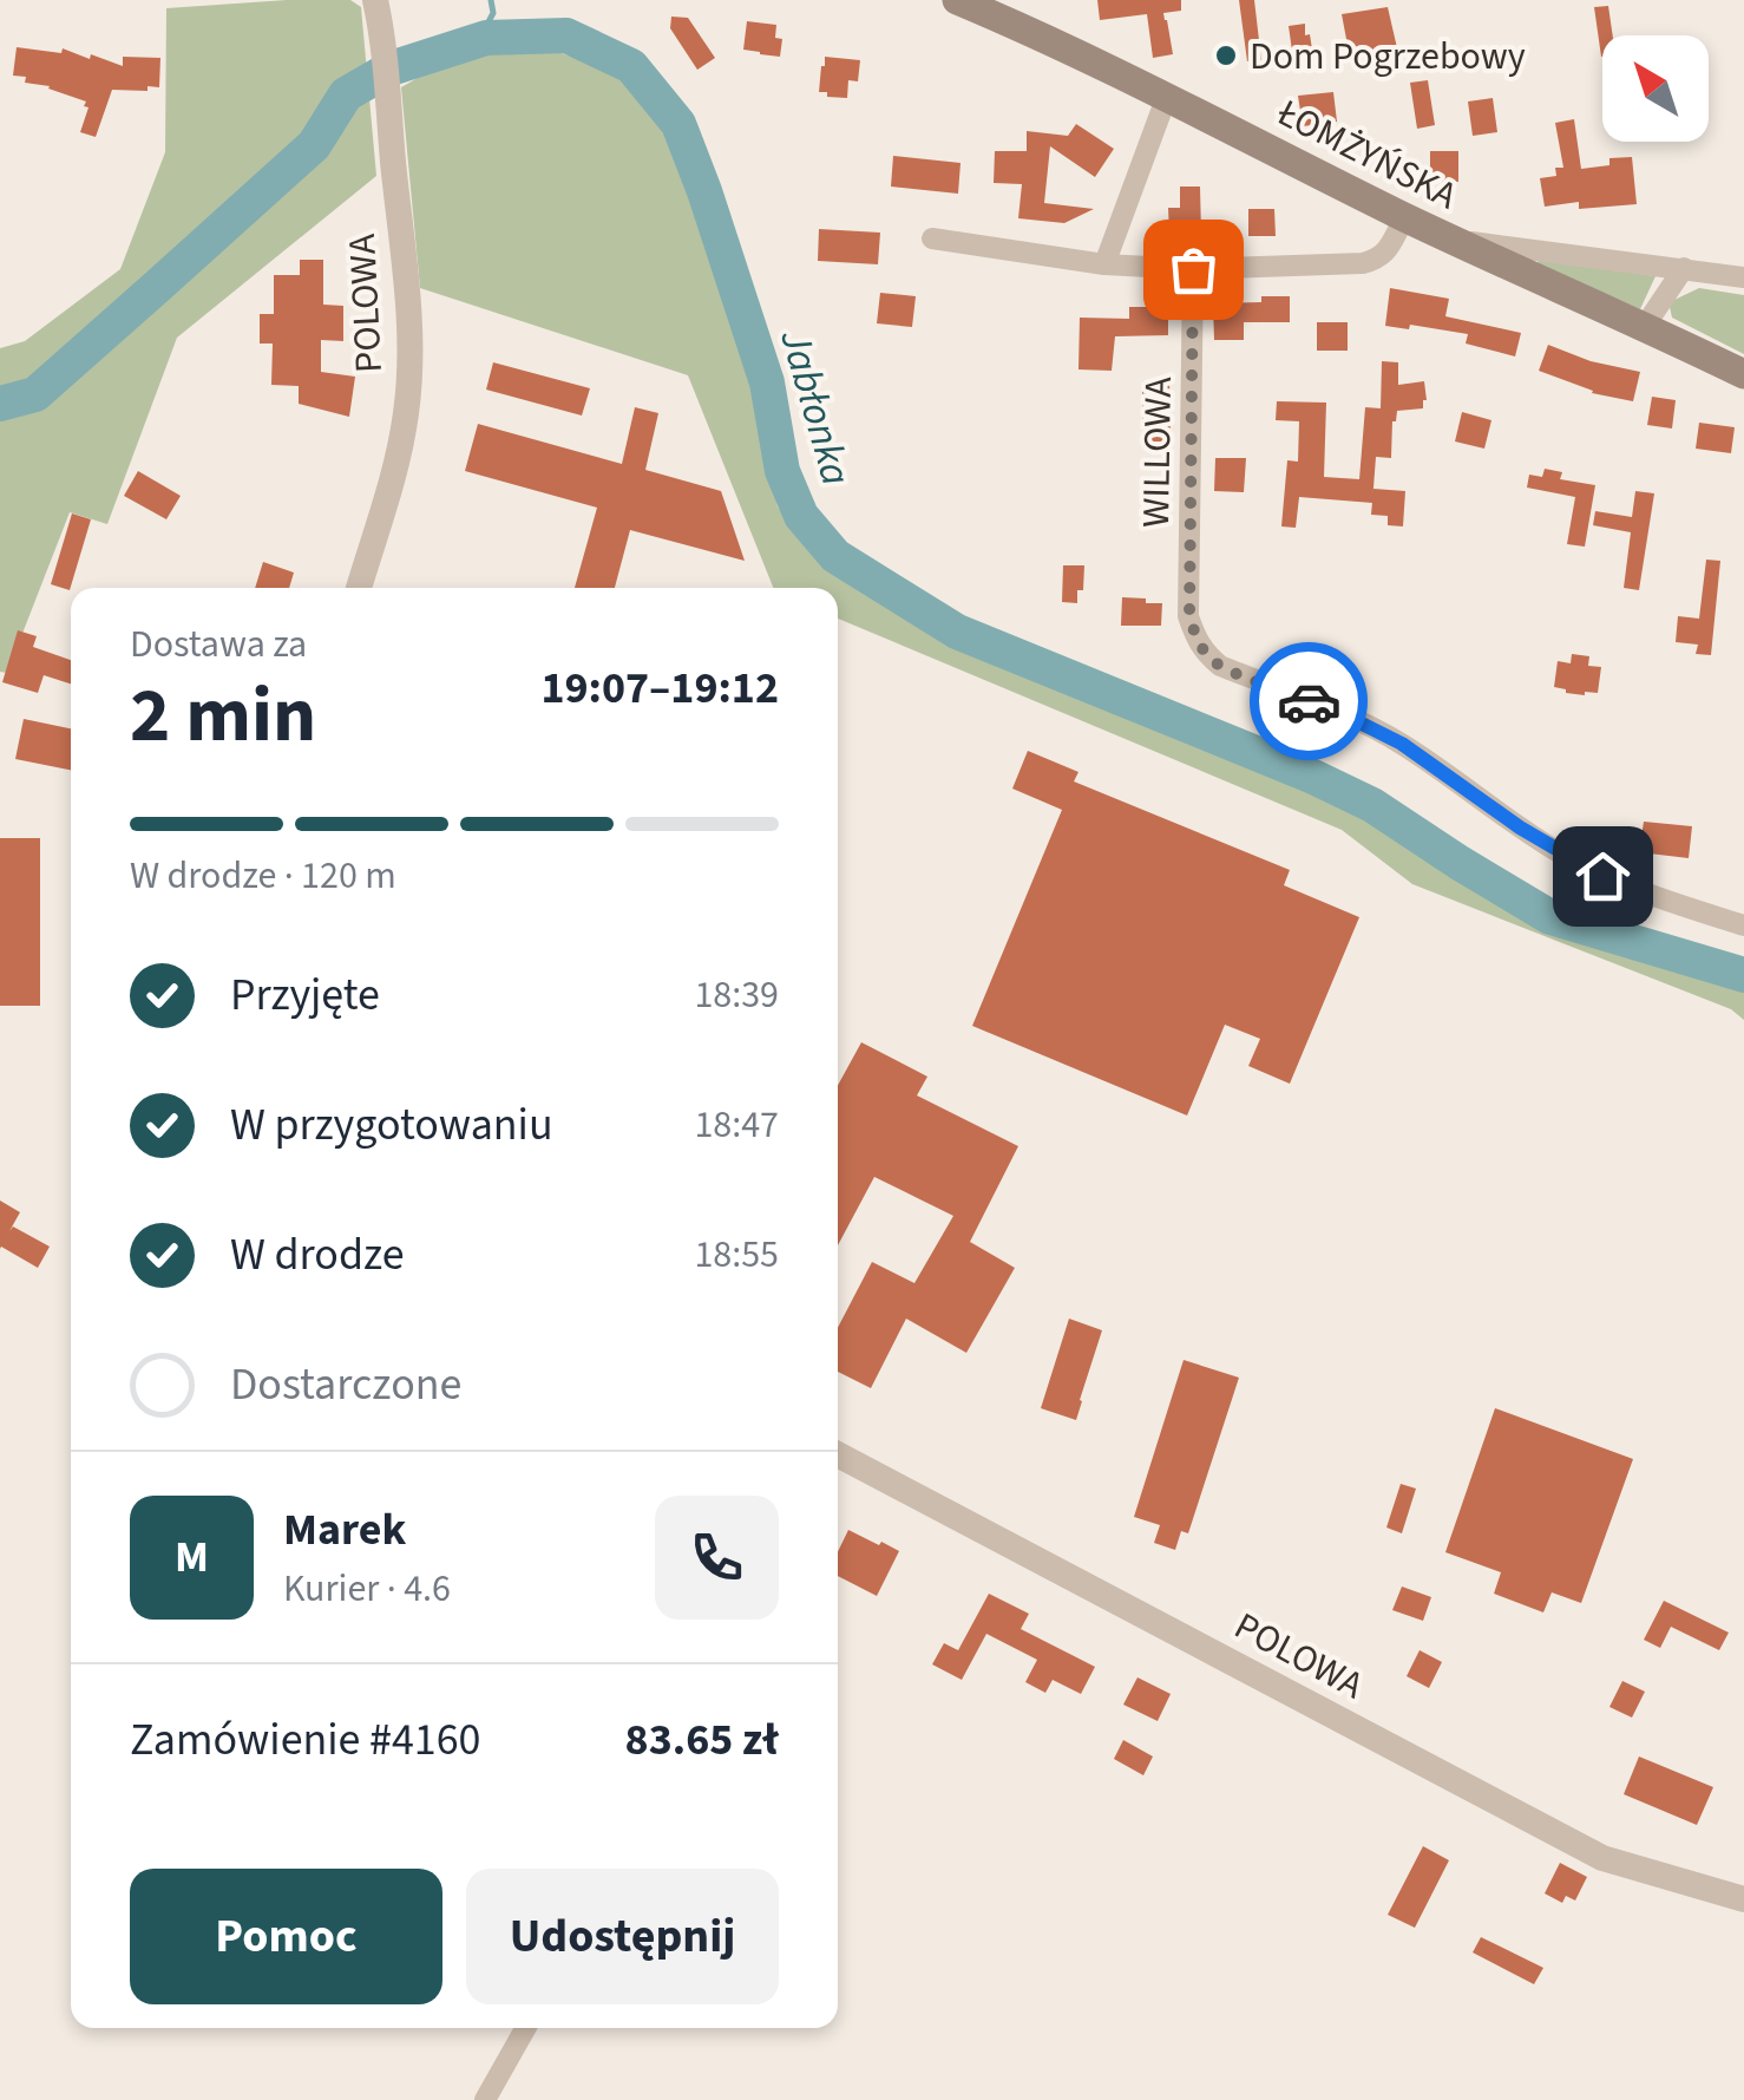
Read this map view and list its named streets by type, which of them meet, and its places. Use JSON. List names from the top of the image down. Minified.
{"streets":{"main road":["ŁOMŻYŃSKA"],"street":["POLOWA","WILLOWA"]},"water":["Jabłonka"],"places":["Dom Pogrzebowy"],"north":"top left","page":{"heading":["2 min","Dostawa za","19:07–19:12"],"panel":["Marek","Kurier · 4.6","Zamówienie #4160","83.65 zł"],"bar":"W drodze · 120 m","list":[["Przyjęte","18:39"],["W przygotowaniu","18:47"],["W drodze","18:55"],"Dostarczone"],"round":"M","buttons":["Pomoc","Udostępnij"]}}
